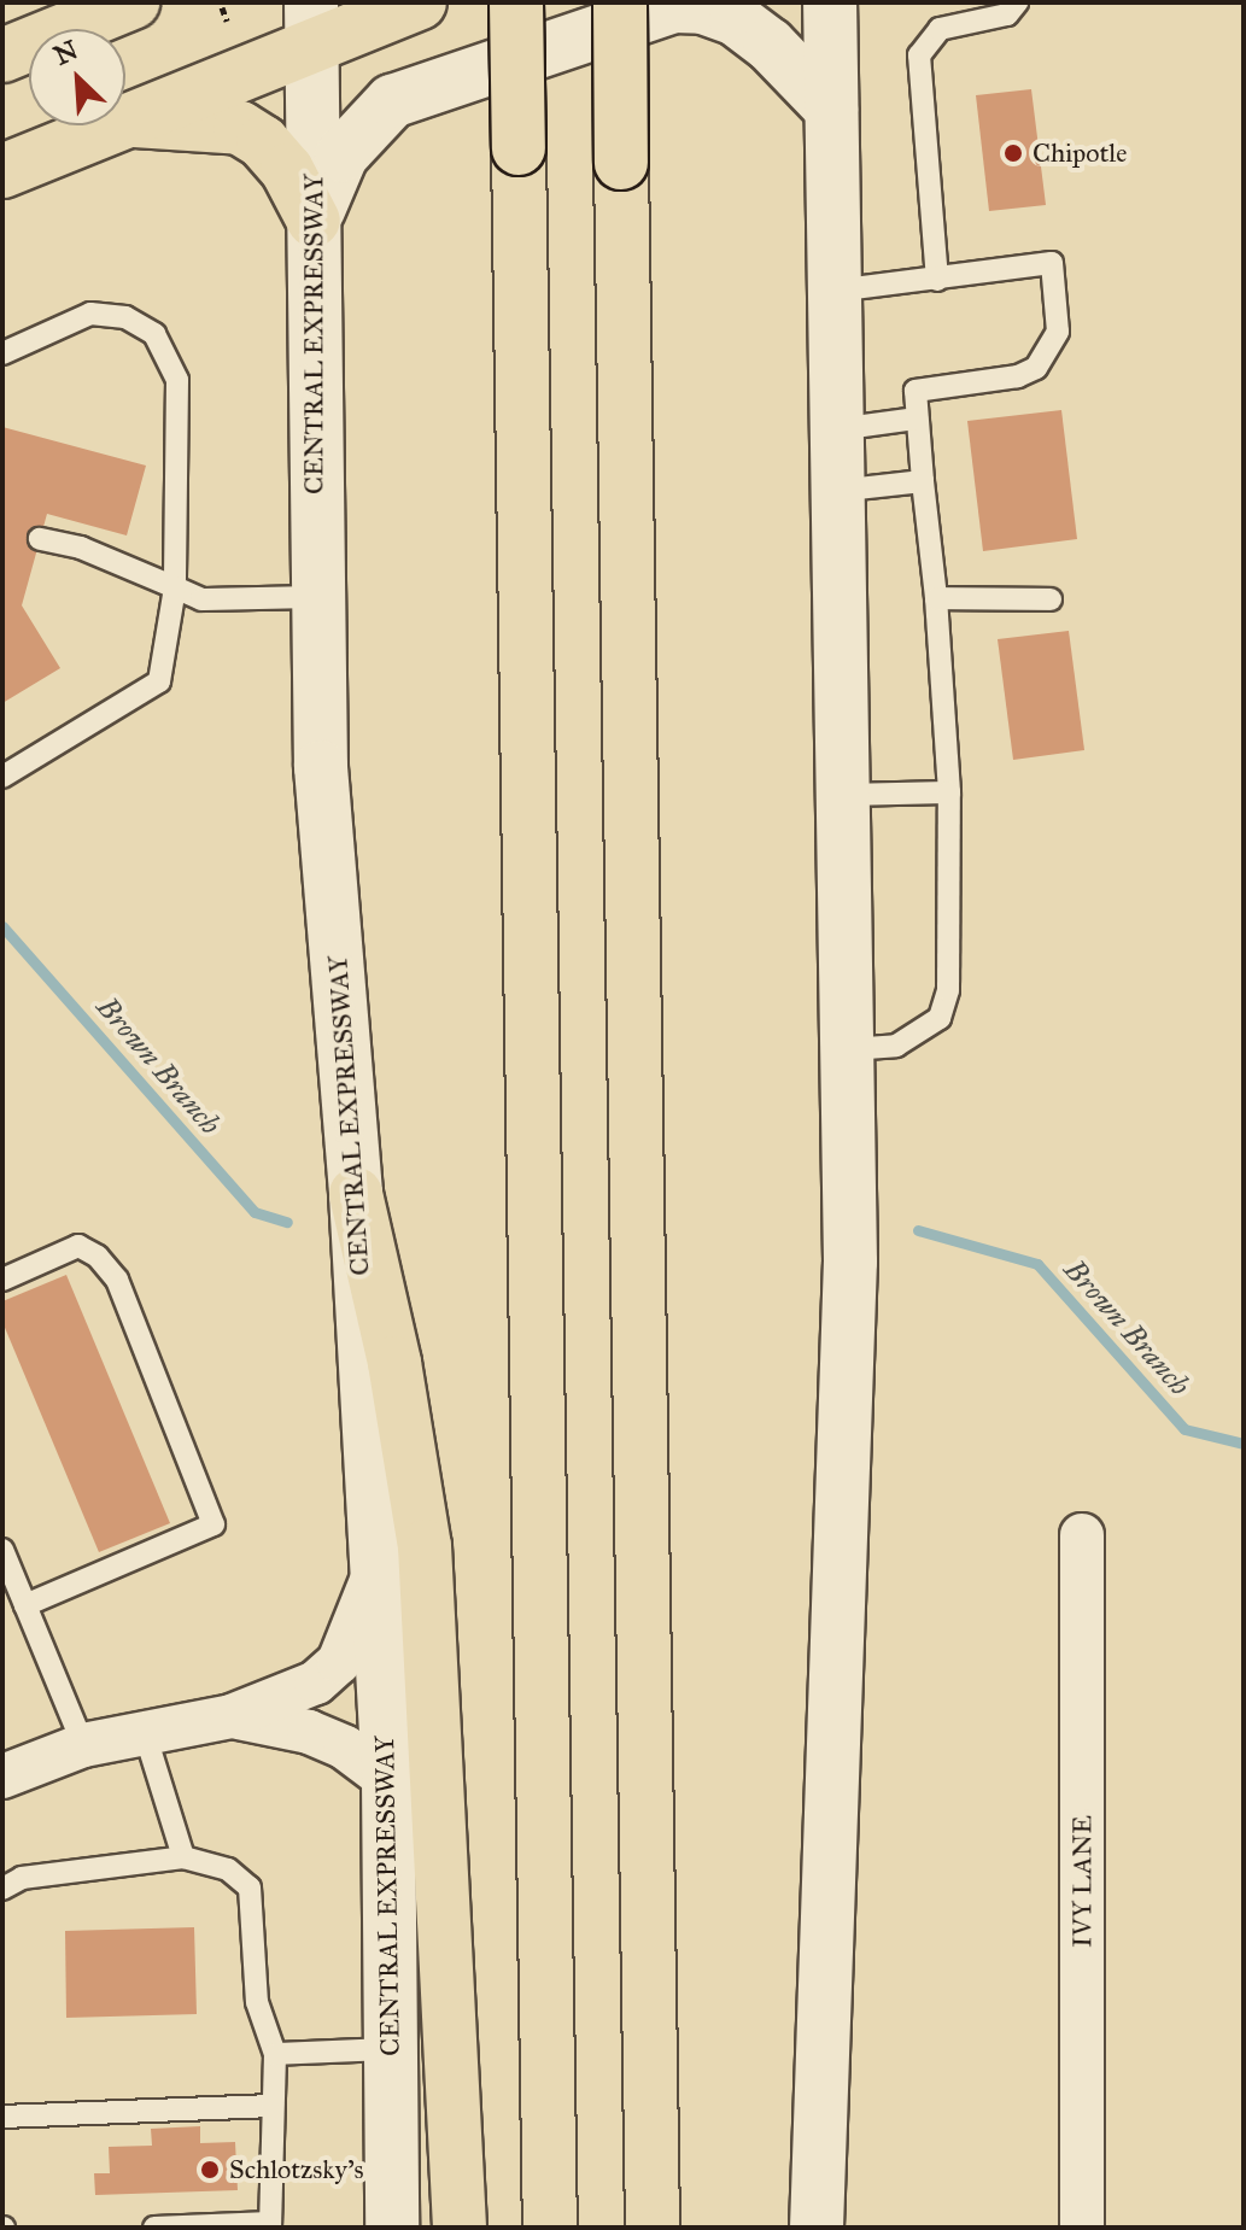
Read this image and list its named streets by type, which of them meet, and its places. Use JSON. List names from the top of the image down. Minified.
{"streets":{"main road":["CENTRAL EXPRESSWAY"],"street":["IVY LANE"]},"water":["Brown Branch"],"places":["Chipotle","Schlotzsky's"],"north":"top left"}
